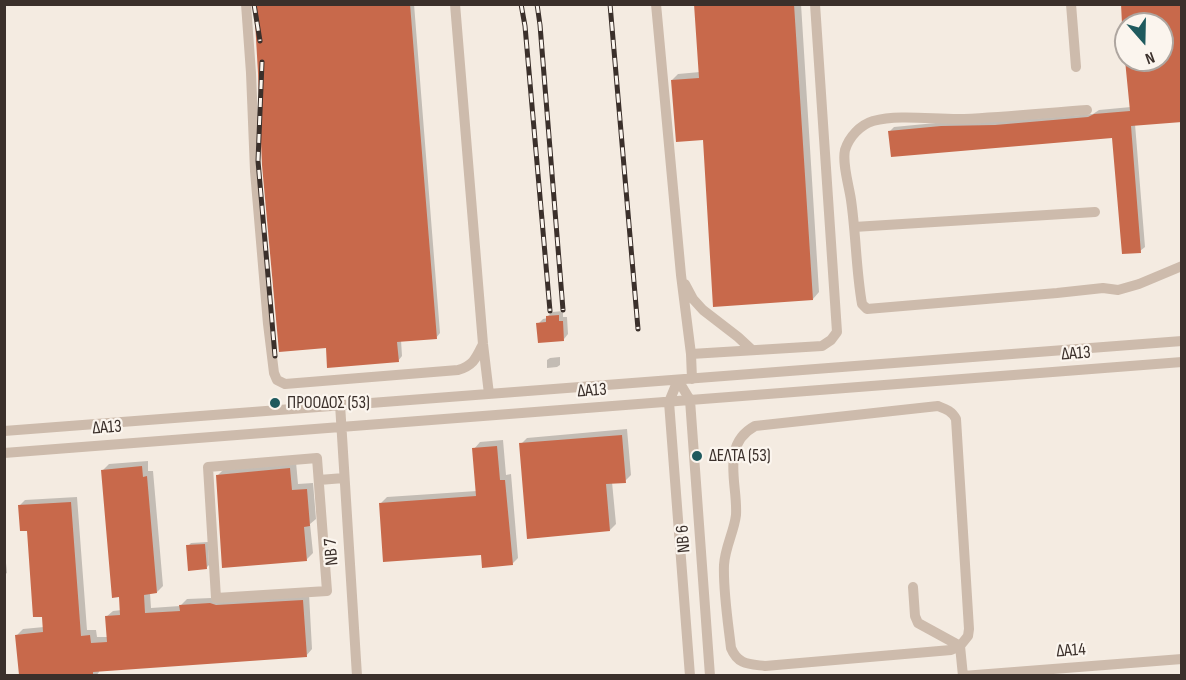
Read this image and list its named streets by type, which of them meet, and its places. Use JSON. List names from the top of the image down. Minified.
{"streets":{"street":["ΔΑ13","ΝΒ 6","ΝΒ 7","ΔΑ14"]},"crossings":[["ΔΑ13","ΝΒ 6"],["ΔΑ13","ΝΒ 7"]],"places":["ΠΡΟΟΔΟΣ (53)","ΔΕΛΤΑ (53)"],"north":"bottom"}
